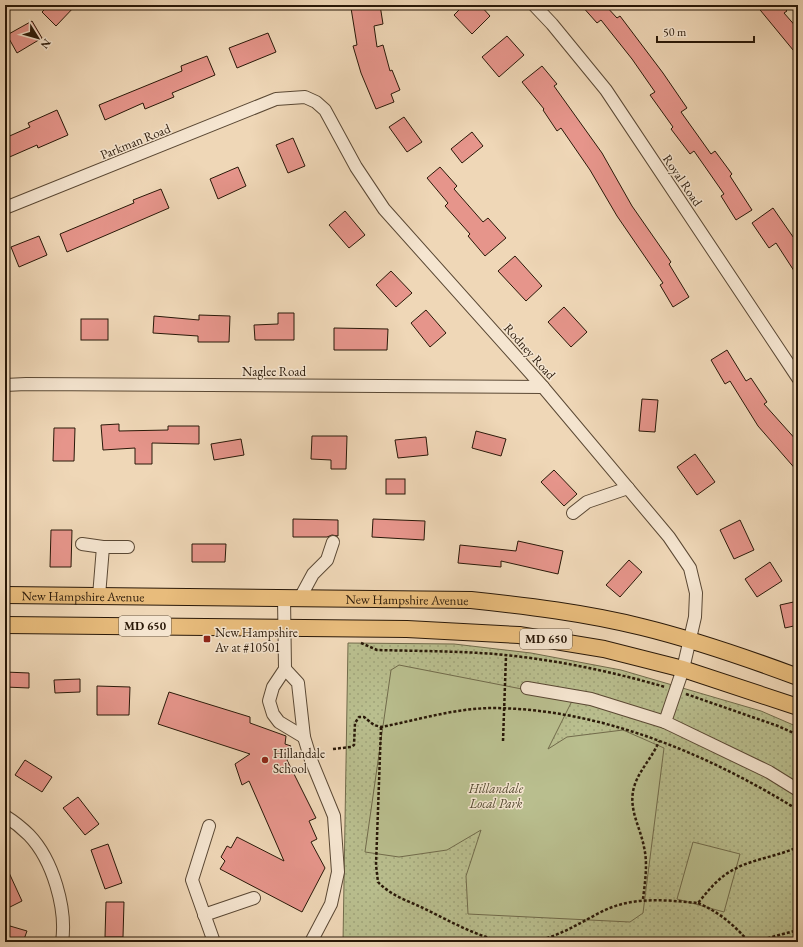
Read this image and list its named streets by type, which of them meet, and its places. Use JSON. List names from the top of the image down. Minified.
{"streets":{"main road":["New Hampshire Avenue","MD 650"],"street":["Parkman Road","Royal Road","Rodney Road","Naglee Road"]},"crossings":[["Parkman Road","Rodney Road"],["Rodney Road","Naglee Road"],["Rodney Road","New Hampshire Avenue"],["Rodney Road","MD 650"]],"parks":["Hillandale Local Park"],"places":{"transit":["New Hampshire Av at #10501"],"other":["Hillandale School"]},"scale_bar":"50 m","north":"bottom right"}
